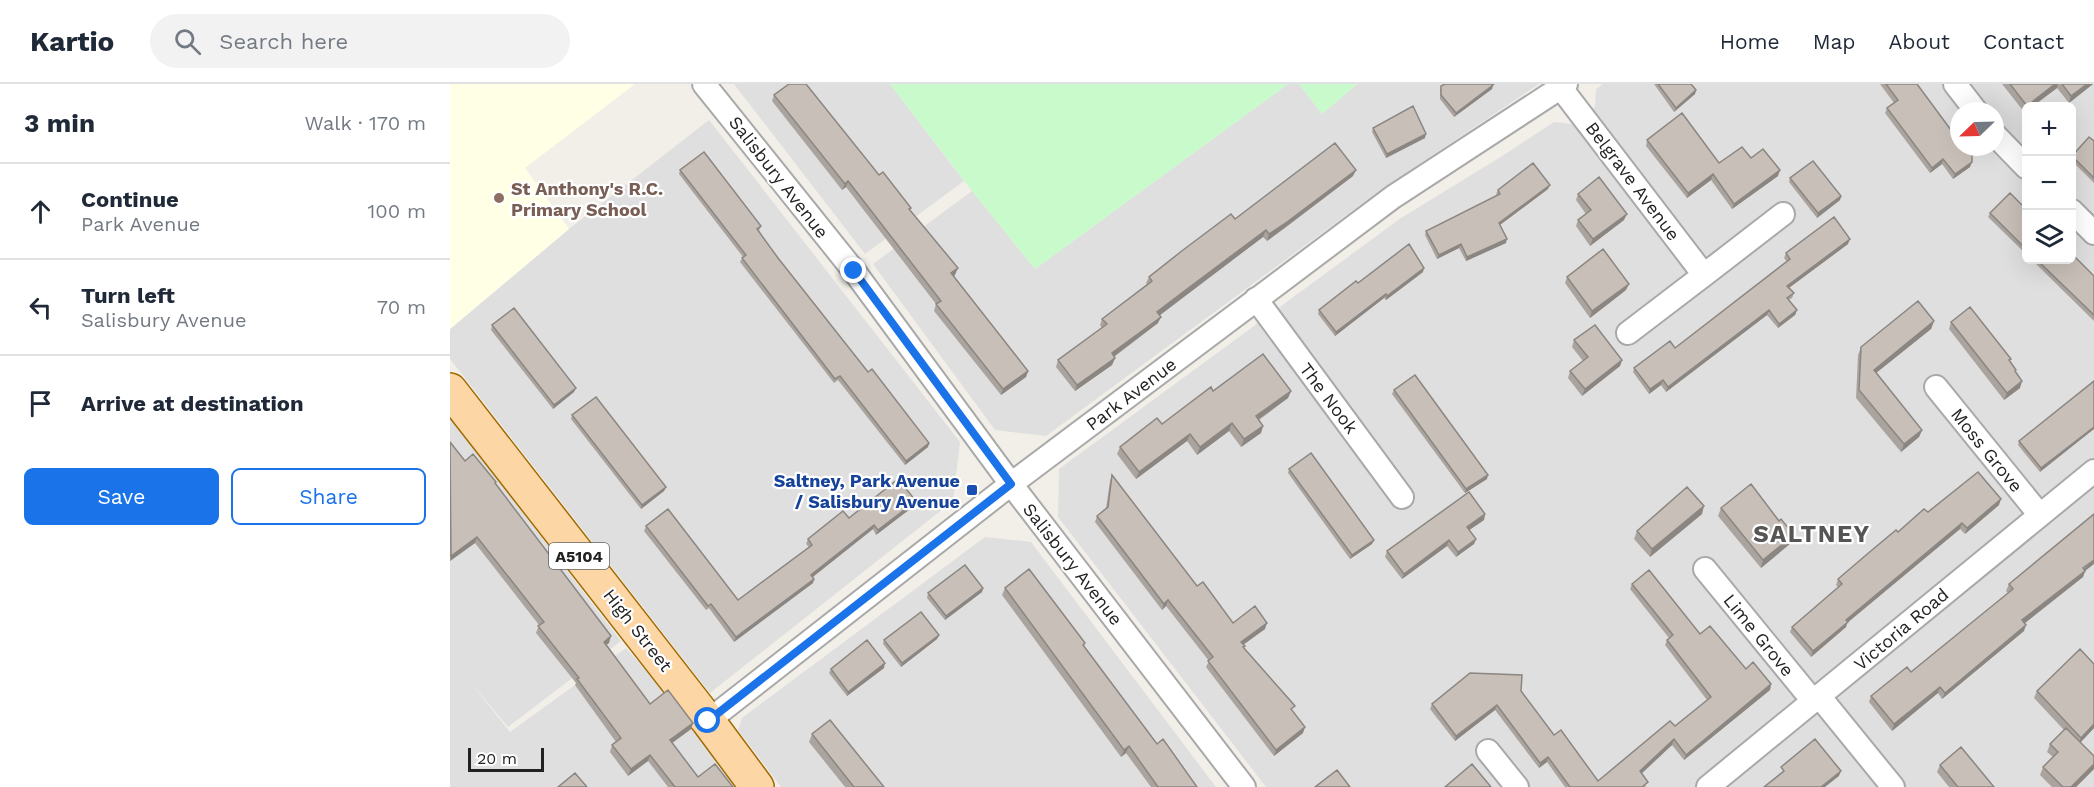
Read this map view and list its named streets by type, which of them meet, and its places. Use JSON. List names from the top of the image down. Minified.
{"streets":{"main road":["A5104","High Street"],"street":["Salisbury Avenue","Belgrave Avenue","Park Avenue","The Nook","Moss Grove","Victoria Road","Lime Grove"]},"crossings":[["Salisbury Avenue","Park Avenue"],["Belgrave Avenue","Park Avenue"],["Park Avenue","The Nook"],["Park Avenue","High Street"],["Moss Grove","Victoria Road"],["Victoria Road","Lime Grove"]],"districts":["SALTNEY"],"places":{"other":["St Anthony's R.C. Primary School"],"transit":["Saltney, Park Avenue / Salisbury Avenue"]},"scale_bar":"20 m","north":"bottom left","page":{"header":"Kartio","search":"Search here","nav":["Home","Map","About","Contact"],"heading":["3 min","Walk · 170 m"],"map_buttons":["+","−"],"list":[["Continue","Park Avenue","100 m"],["Turn left","Salisbury Avenue","70 m"],"Arrive at destination"],"buttons":["Save","Share"],"scale":"20 m"}}
